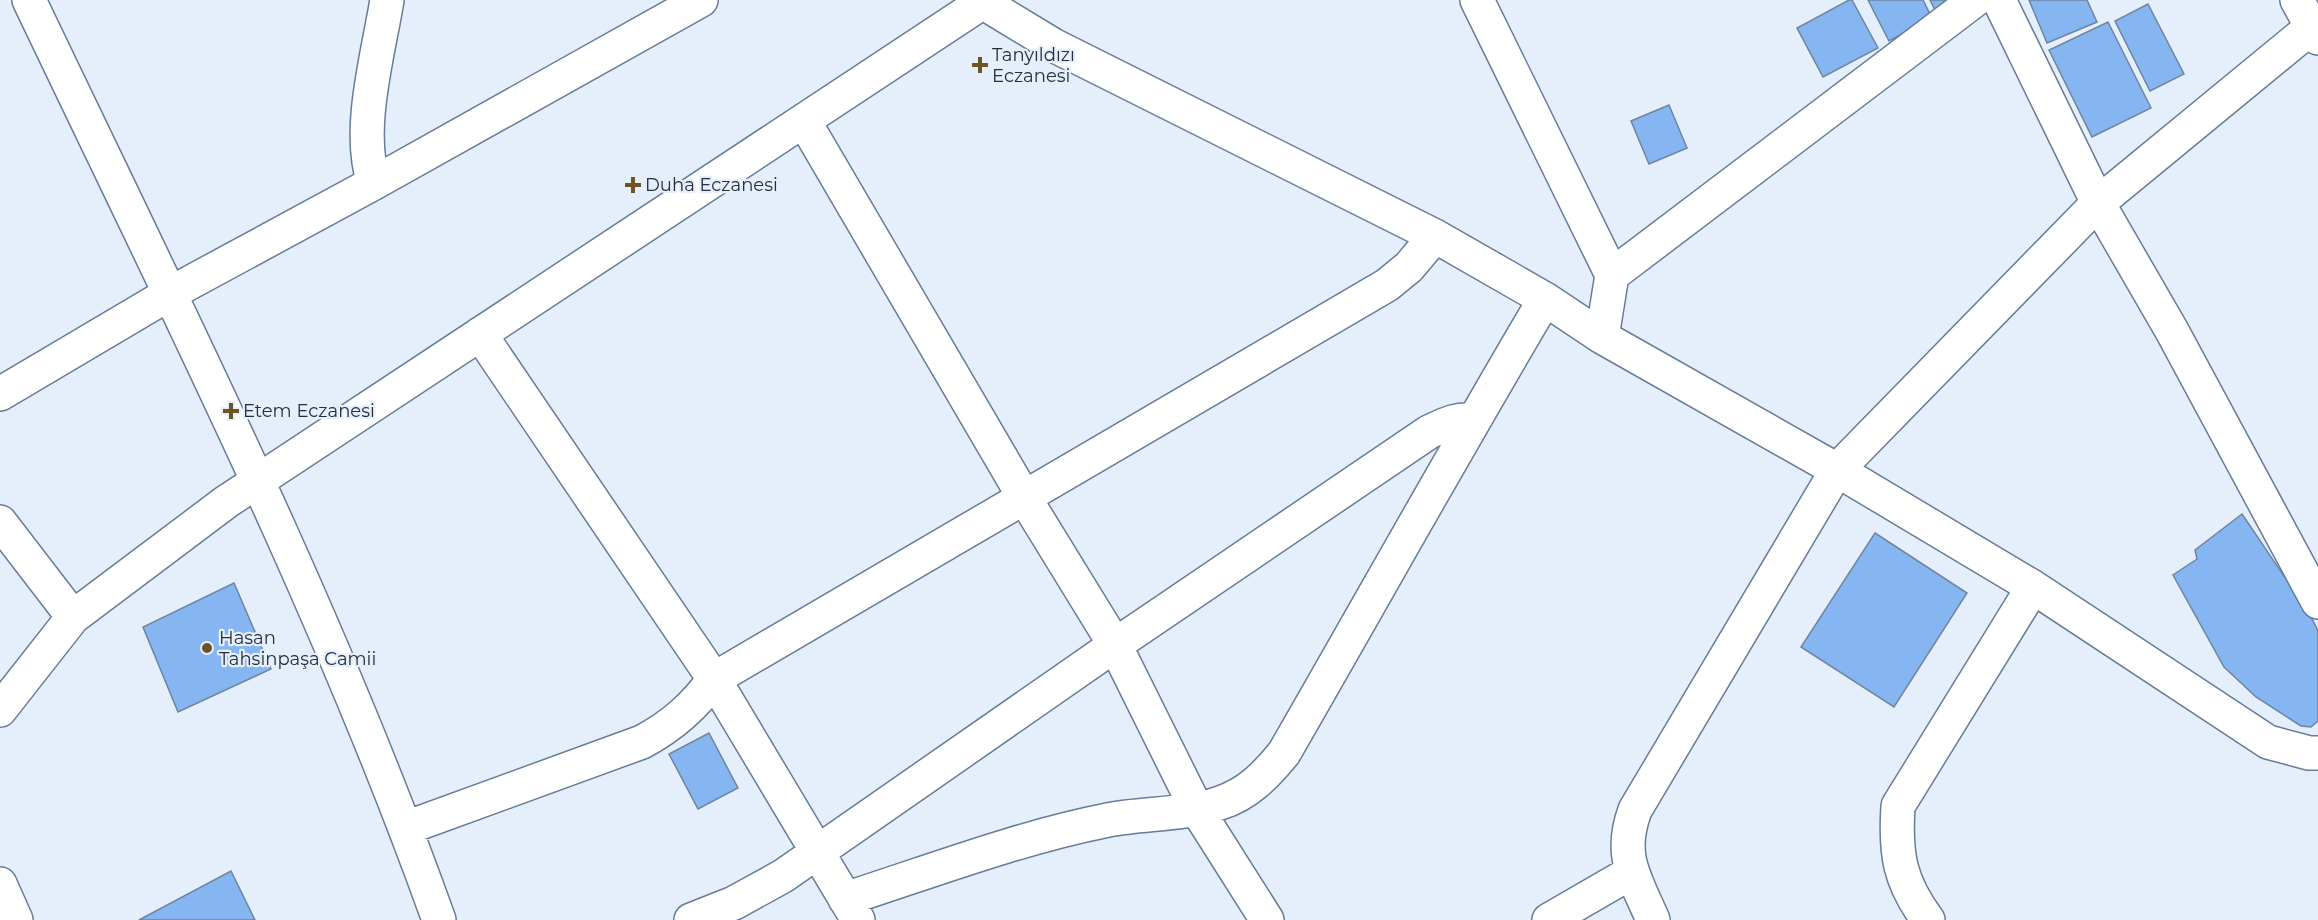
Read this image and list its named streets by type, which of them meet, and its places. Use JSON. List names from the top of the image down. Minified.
{"places":{"health":["Tanyıldızı Eczanesi","Duha Eczanesi","Etem Eczanesi"],"other":["Hasan Tahsinpaşa Camii"]}}
